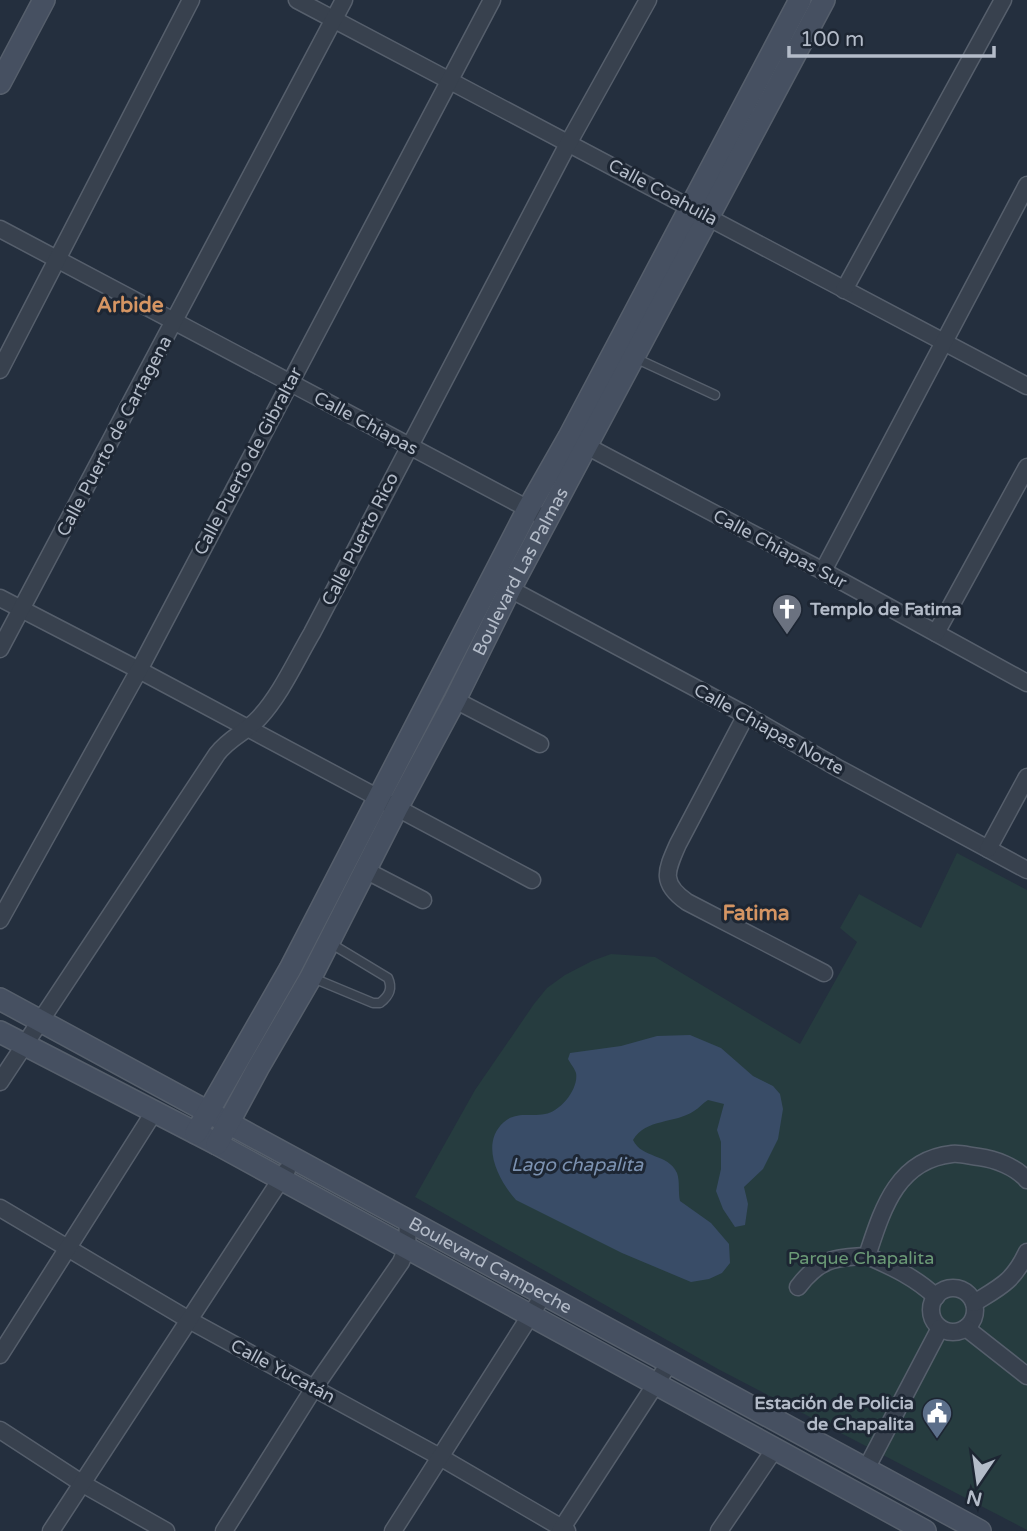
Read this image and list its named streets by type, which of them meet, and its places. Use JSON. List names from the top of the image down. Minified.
{"streets":{"street":["Calle Coahuila","Calle Chiapas","Calle Puerto de Cartagena","Calle Puerto de Gibraltar","Calle Puerto Rico","Calle Chiapas Sur","Boulevard Las Palmas","Calle Chiapas Norte","Boulevard Campeche","Calle Yucatán"]},"crossings":[["Calle Coahuila","Calle Puerto de Cartagena"],["Calle Coahuila","Calle Puerto de Gibraltar"],["Calle Coahuila","Calle Puerto Rico"],["Calle Coahuila","Boulevard Las Palmas"],["Calle Chiapas","Calle Puerto de Cartagena"],["Calle Chiapas","Calle Puerto de Gibraltar"],["Calle Chiapas","Calle Puerto Rico"],["Calle Chiapas","Boulevard Las Palmas"],["Calle Puerto Rico","Boulevard Campeche"],["Calle Chiapas Sur","Boulevard Las Palmas"],["Boulevard Las Palmas","Calle Chiapas Norte"],["Boulevard Las Palmas","Boulevard Campeche"]],"districts":["Arbide","Fatima"],"water":["Lago chapalita"],"parks":["Parque Chapalita"],"places":{"church":["Templo de Fatima"],"public building":["Estación de Policia de Chapalita"]},"scale_bar":"100 m","north":"bottom"}
